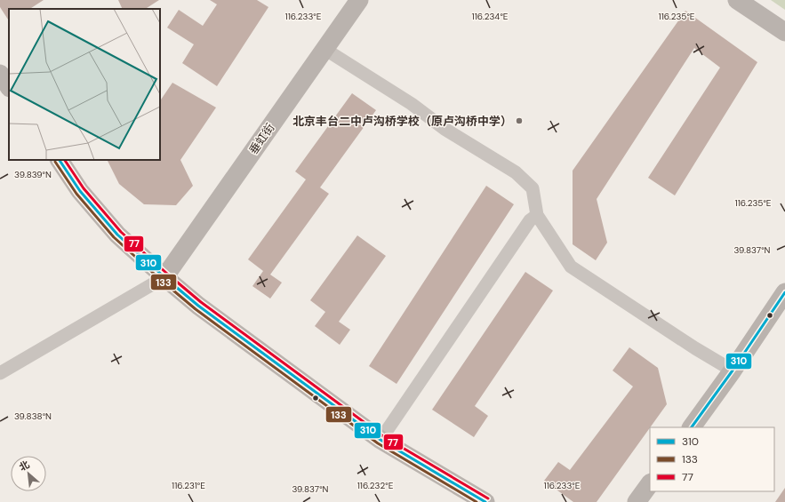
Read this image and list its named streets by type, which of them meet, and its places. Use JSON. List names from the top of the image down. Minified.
{"streets":{"street":["垂虹街"]},"places":["北京丰台二中卢沟桥学校（原卢沟桥中学）"],"lines":["transit line 310","transit line 77","transit line 133"],"legend":["310","133","77"],"north":"top left","coordinates":["116.233°E","116.234°E","116.235°E","39.839°N","39.837°N","39.838°N","116.231°E","116.232°E"]}
